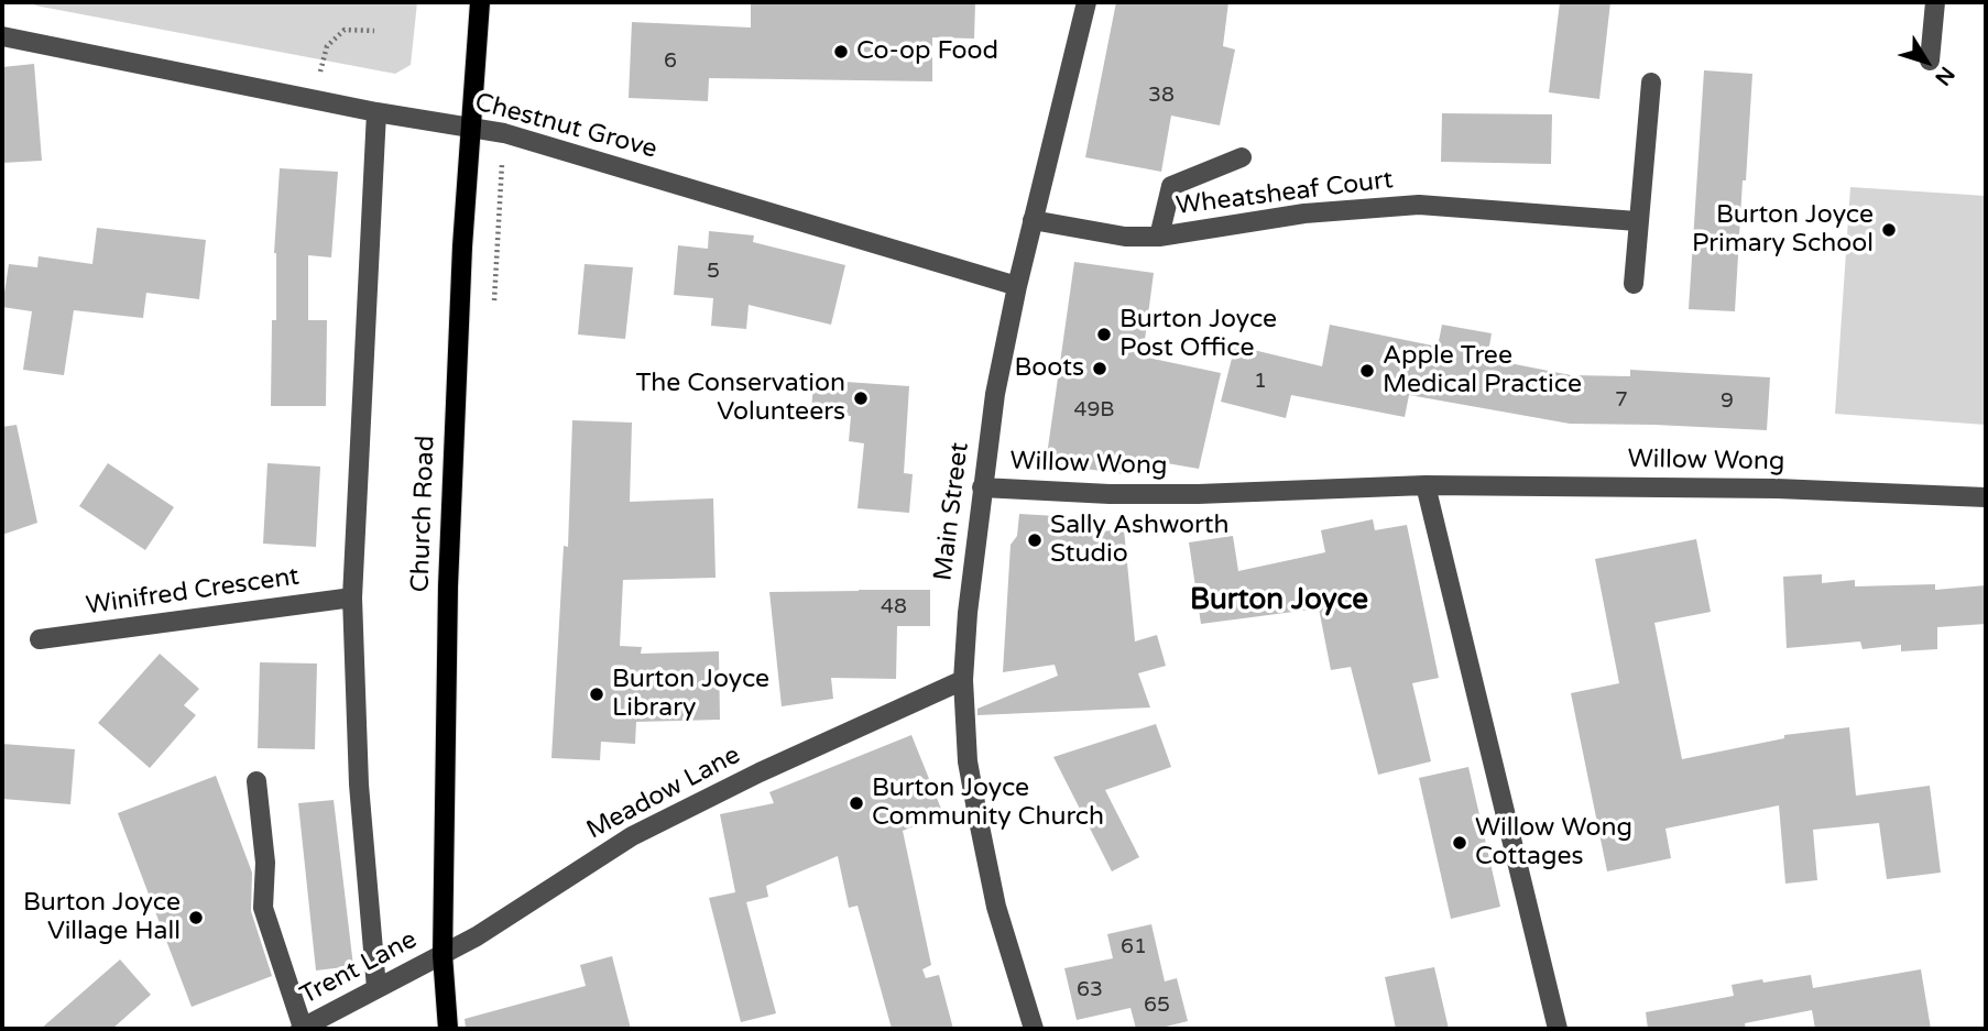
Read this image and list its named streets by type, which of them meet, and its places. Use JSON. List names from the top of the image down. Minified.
{"streets":{"main road":["Church Road"],"street":["Chestnut Grove","Wheatsheaf Court","Willow Wong","Main Street","Winifred Crescent","Meadow Lane","Trent Lane"]},"crossings":[["Chestnut Grove","Main Street"],["Chestnut Grove","Church Road"],["Wheatsheaf Court","Main Street"],["Willow Wong","Main Street"],["Main Street","Meadow Lane"],["Church Road","Meadow Lane"],["Church Road","Trent Lane"],["Meadow Lane","Trent Lane"]],"districts":["Burton Joyce"],"places":["Co-op Food","Burton Joyce Primary School","Burton Joyce Post Office","Boots","Apple Tree Medical Practice","The Conservation Volunteers","Sally Ashworth Studio","Burton Joyce Library","Burton Joyce Community Church","Willow Wong Cottages","Burton Joyce Village Hall"],"house_numbers":["6","38","5","1","7","9","49B","48","61","63","65"],"north":"bottom right"}
